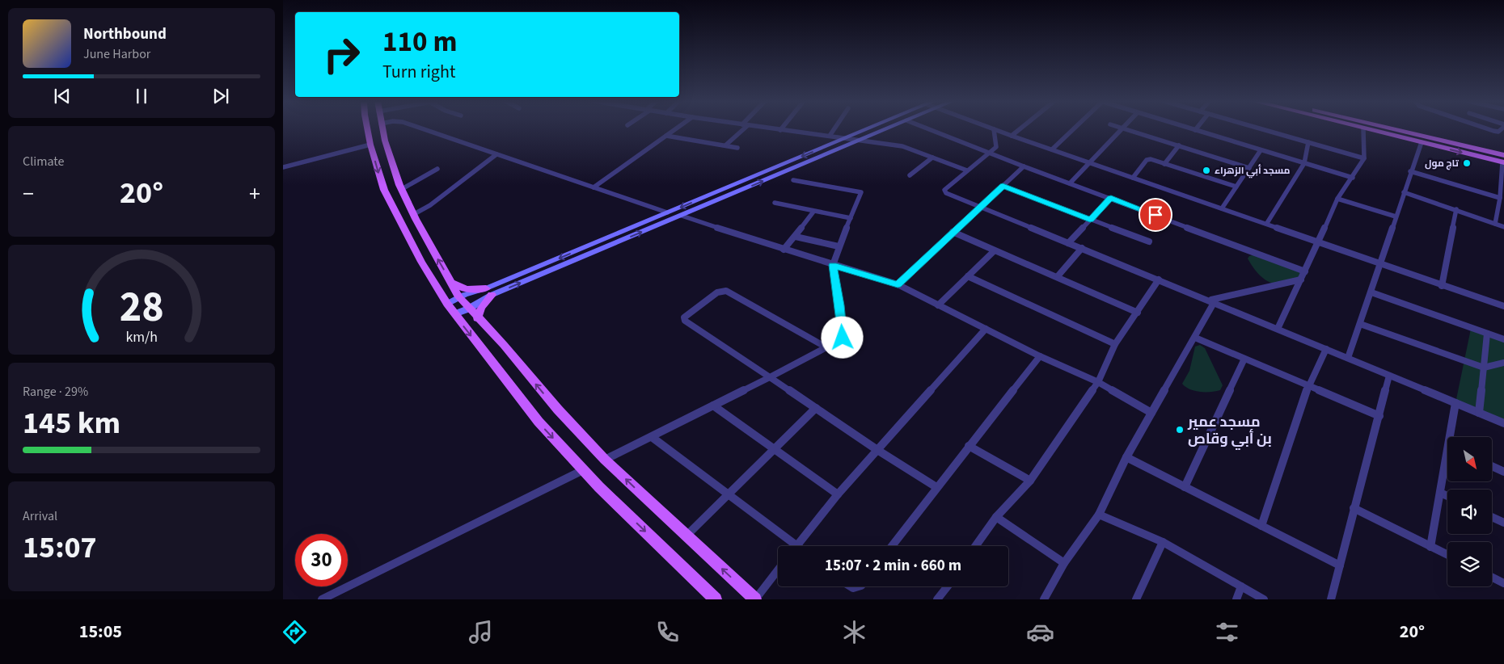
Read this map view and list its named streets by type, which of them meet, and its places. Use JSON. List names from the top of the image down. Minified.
{"places":["تاج مول","مسجد أبي الزهراء","مسجد عمير بن أبي وقاص"],"north":"bottom right","page":{"turn":["110 m","Turn right"],"song":["Northbound","June Harbor"],"tile":["Climate",["Range · 29%","145 km"],["Arrival","15:07"]],"heat":["−","20°","+"],"limit":"30","trip":"15:07 · 2 min · 660 m","tabs":["15:05","20°"],"gauge":["28","km/h"]}}
